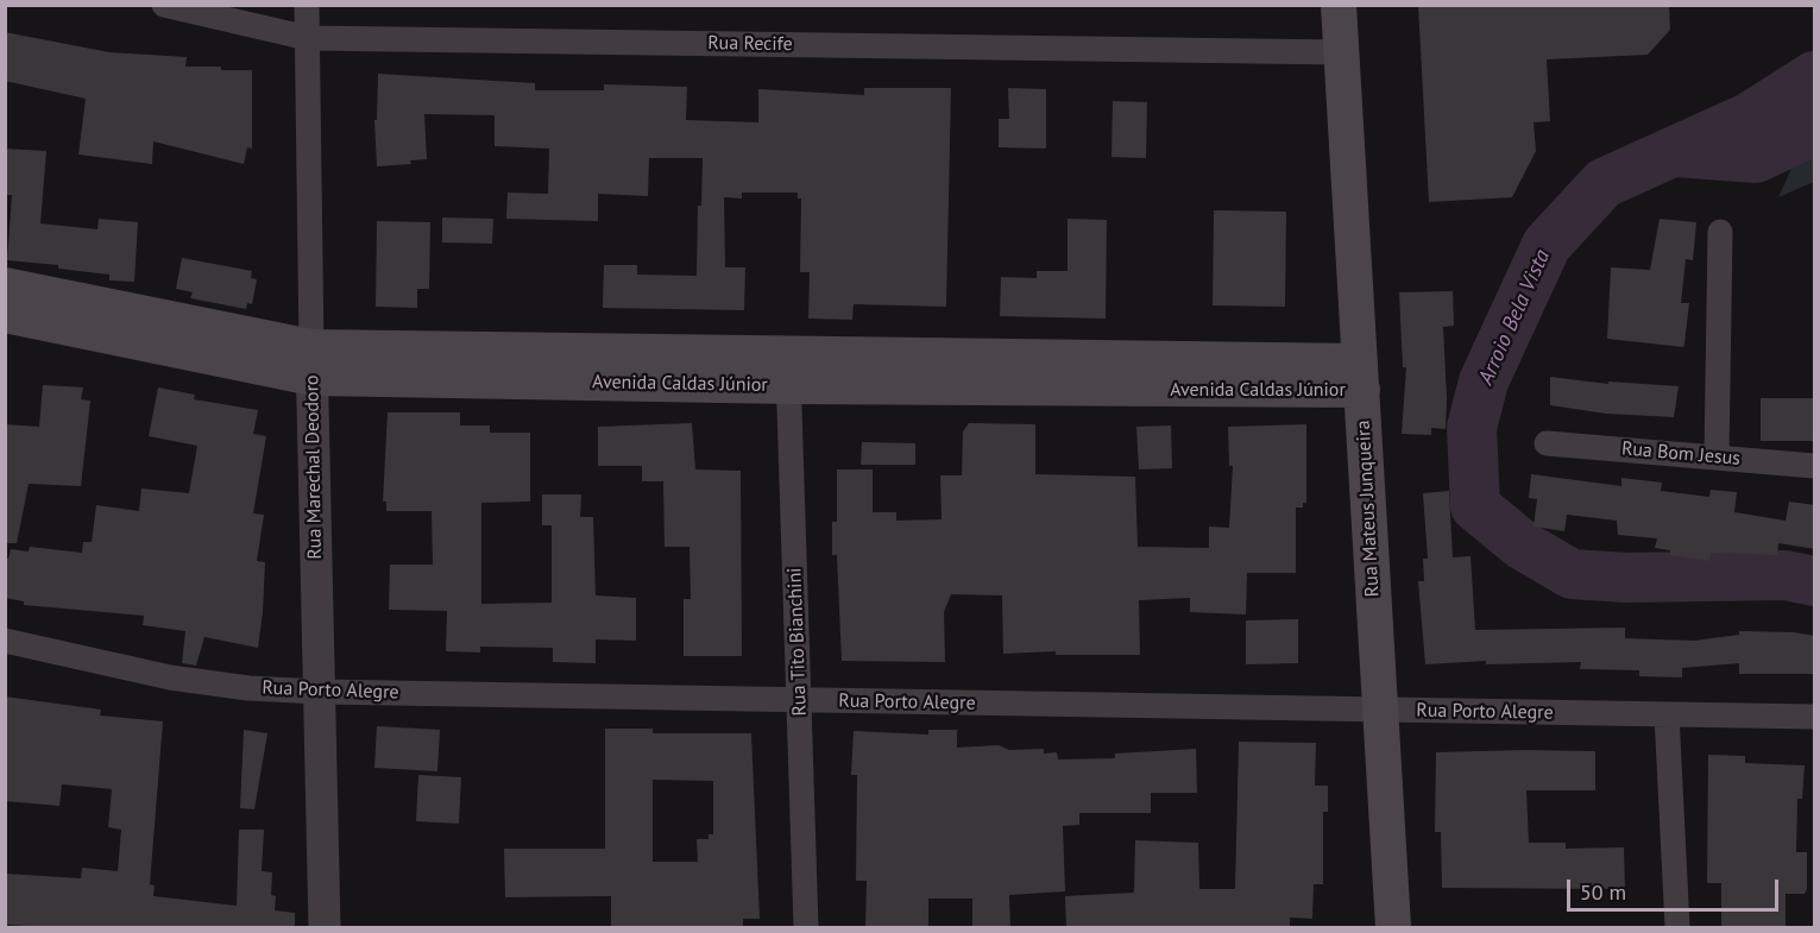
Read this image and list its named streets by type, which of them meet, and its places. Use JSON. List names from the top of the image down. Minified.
{"streets":{"main road":["Avenida Caldas Júnior","Rua Mateus Junqueira"],"street":["Rua Recife","Rua Bom Jesus","Rua Marechal Deodoro","Rua Tito Bianchini","Rua Porto Alegre"]},"crossings":[["Rua Recife","Rua Marechal Deodoro"],["Rua Recife","Rua Mateus Junqueira"],["Avenida Caldas Júnior","Rua Marechal Deodoro"],["Avenida Caldas Júnior","Rua Mateus Junqueira"],["Avenida Caldas Júnior","Rua Tito Bianchini"],["Rua Marechal Deodoro","Rua Porto Alegre"],["Rua Mateus Junqueira","Rua Porto Alegre"],["Rua Tito Bianchini","Rua Porto Alegre"]],"water":["Arroio Bela Vista"],"scale_bar":"50 m"}
